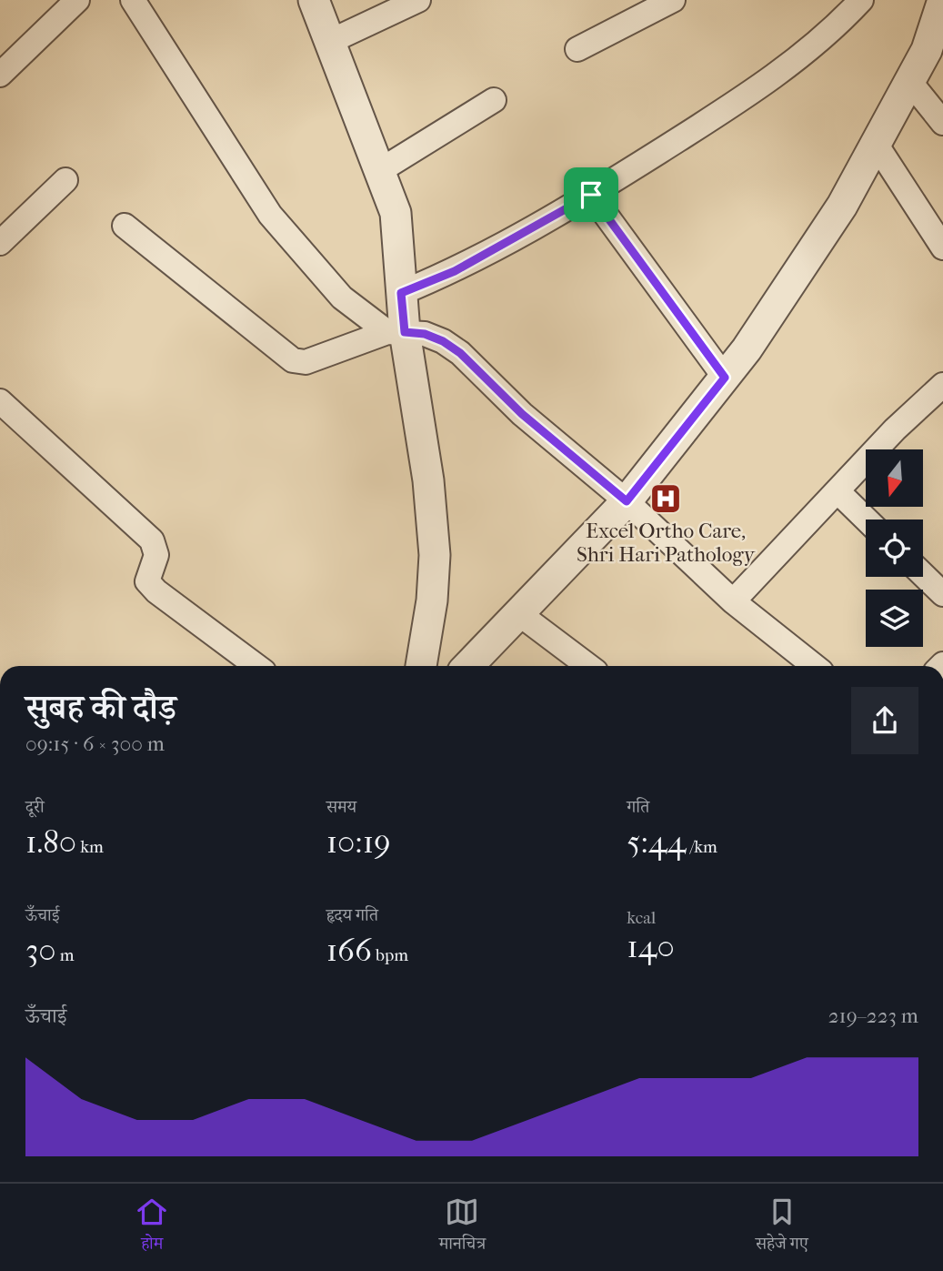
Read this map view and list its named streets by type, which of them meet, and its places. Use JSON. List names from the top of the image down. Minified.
{"places":{"hospital":["Excel Ortho Care, Shri Hari Pathology"]},"north":"bottom","page":{"heading":["सुबह की दौड़","09:15 · 6 × 300 m"],"stats":[["दूरी","1.80 km"],["समय","10:19"],["गति","5:44 /km"],["ऊँचाई","30 m"],["हृदय गति","166 bpm"],["kcal","140"]],"chart":["ऊँचाई","219–223 m"],"tabs":["होम","मानचित्र","सहेजे गए"]}}
